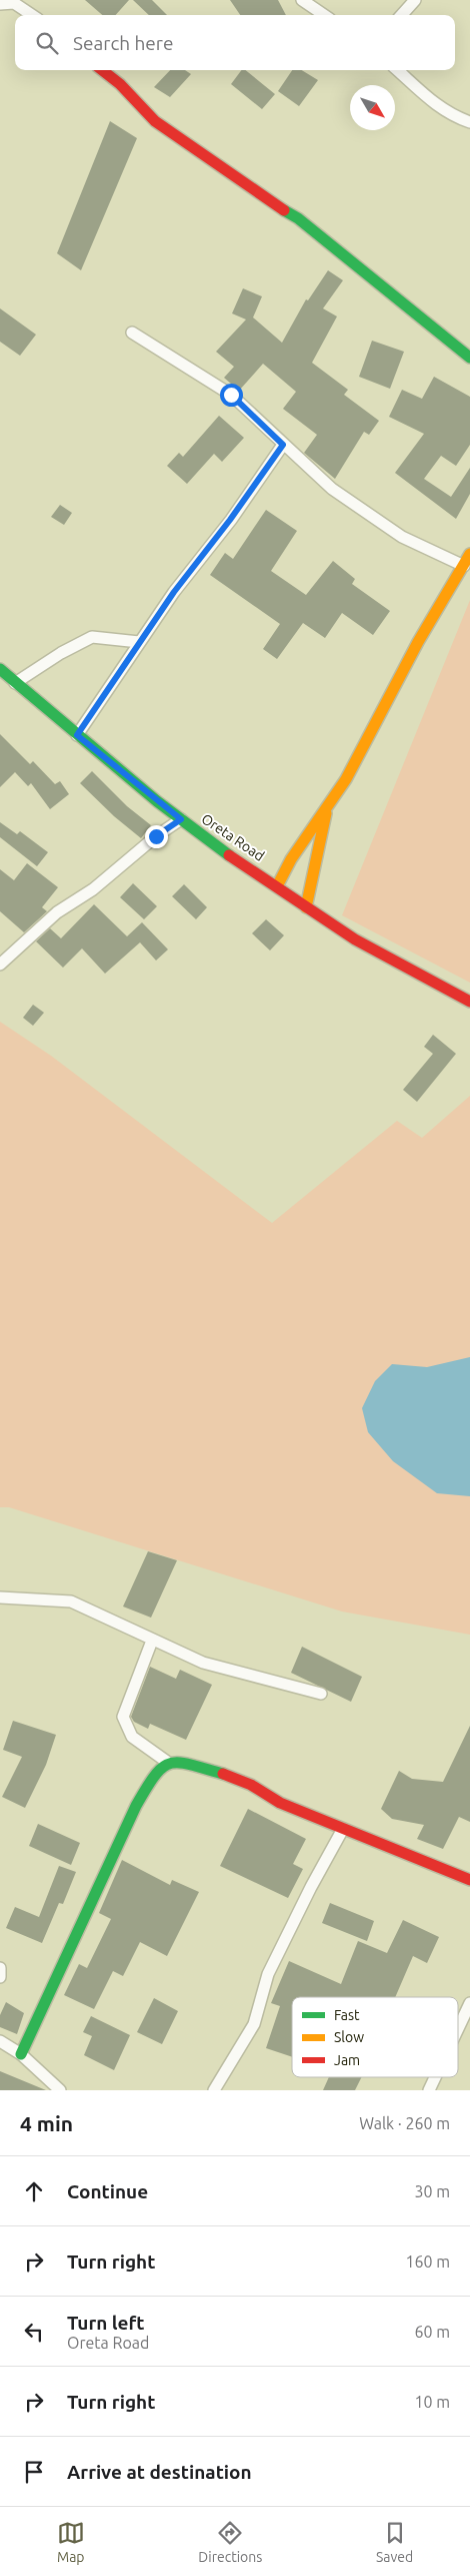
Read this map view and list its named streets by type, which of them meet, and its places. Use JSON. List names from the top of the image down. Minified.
{"streets":{"street":["Oreta Road"]},"legend":["Fast","Slow","Jam"],"north":"bottom right","page":{"search":"Search here","heading":["4 min","Walk · 260 m"],"list":[["Continue","30 m"],["Turn right","160 m"],["Turn left","Oreta Road","60 m"],["Turn right","10 m"],"Arrive at destination"],"nav":["Map","Directions","Saved"]}}
